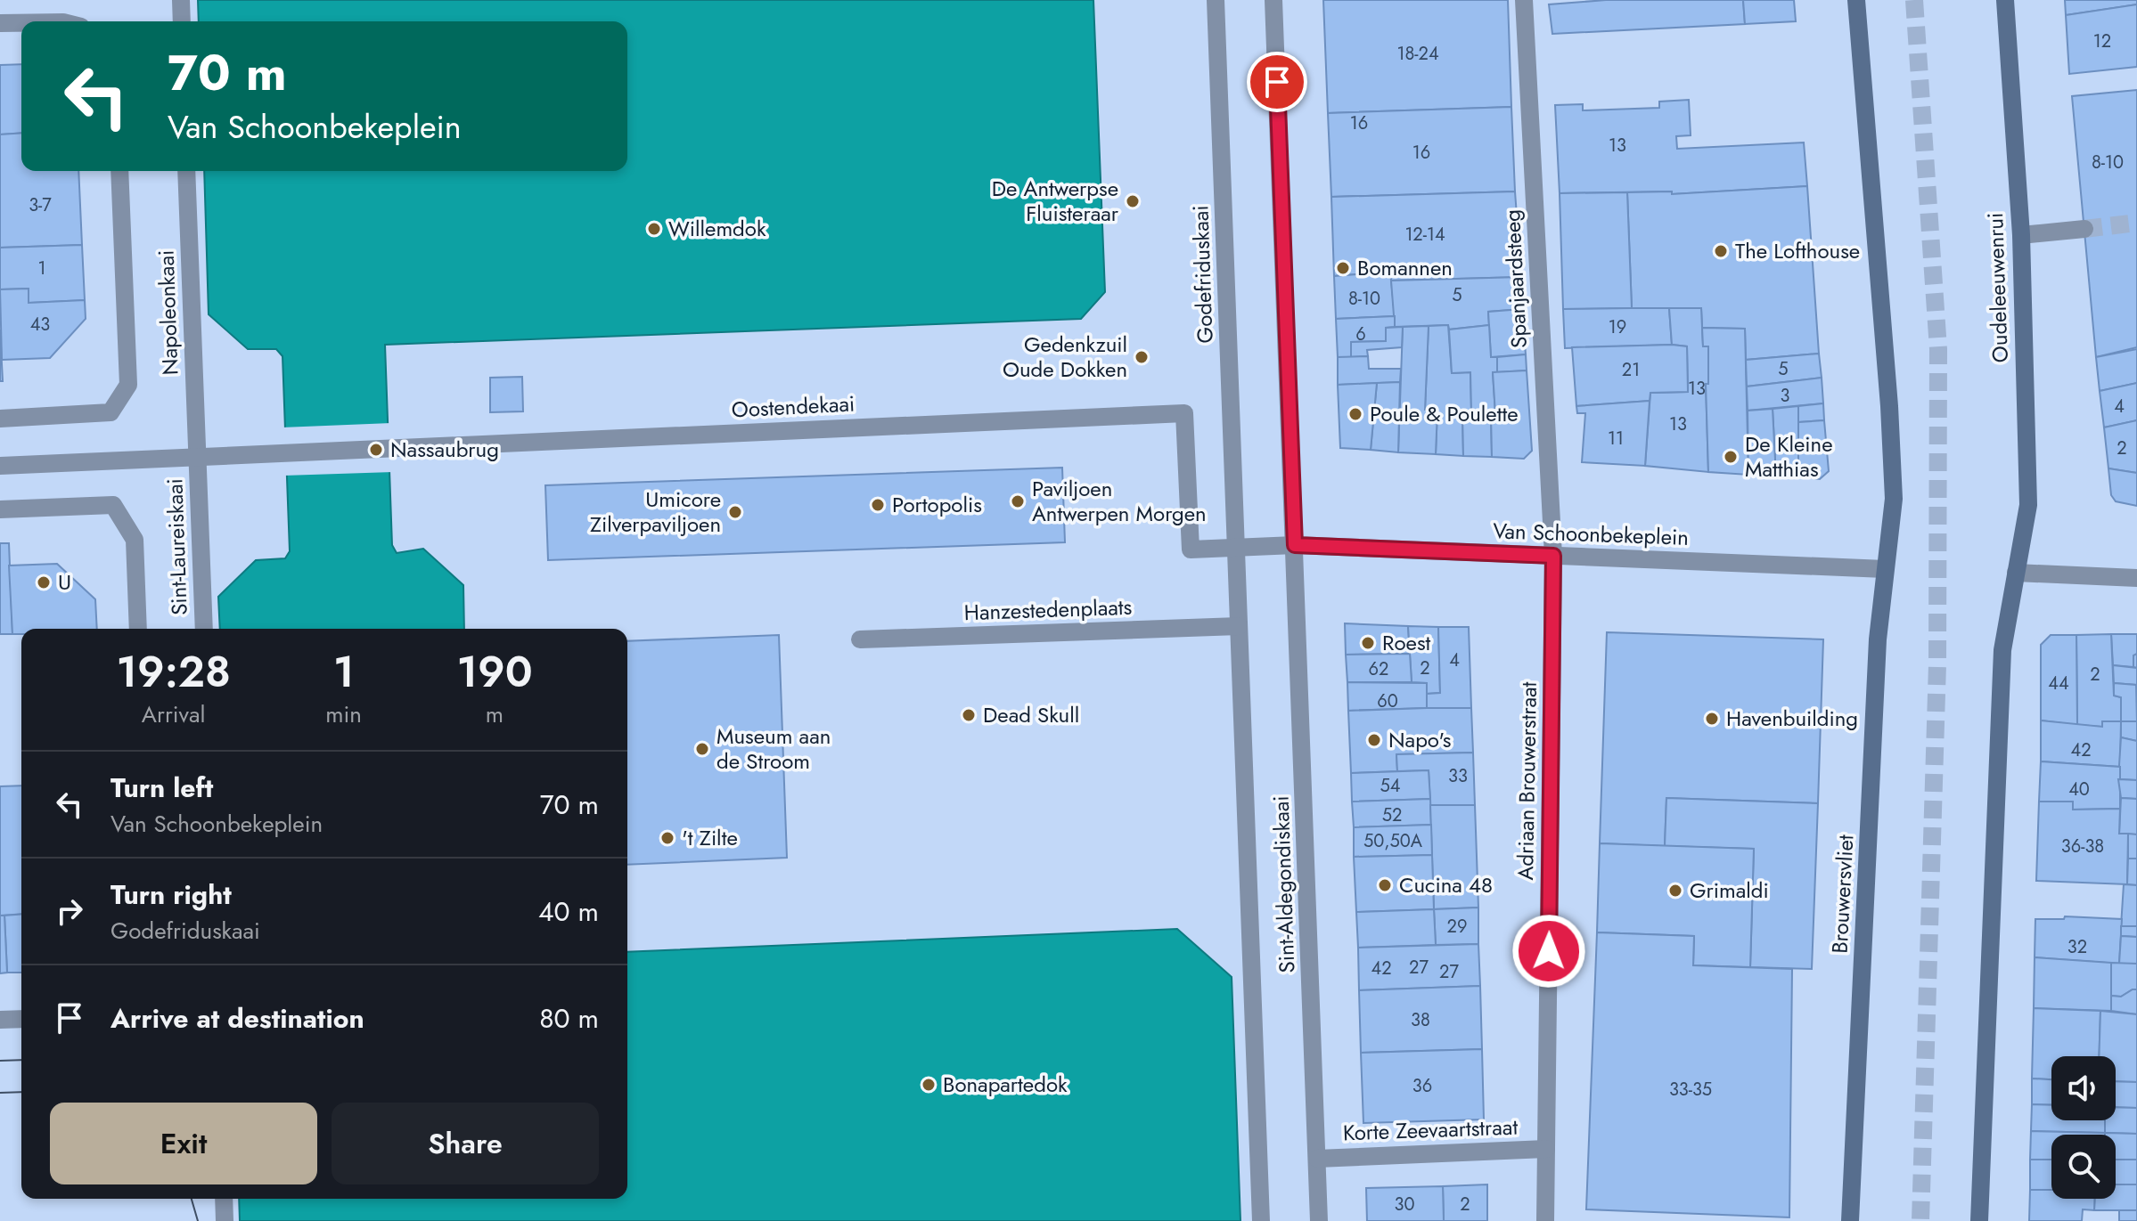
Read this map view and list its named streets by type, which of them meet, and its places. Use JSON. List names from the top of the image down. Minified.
{"streets":{"street":["Godefriduskaai","Spanjaardsteeg","Oudeleeuwenrui","Napoleonkaai","Oostendekaai","Van Schoonbekeplein","Sint-Laureiskaai","Hanzestedenplaats","Adriaan Brouwerstraat","Sint-Aldegondiskaai","Brouwersvliet","Korte Zeevaartstraat"]},"crossings":[["Godefriduskaai","Oostendekaai"],["Godefriduskaai","Sint-Aldegondiskaai"],["Spanjaardsteeg","Van Schoonbekeplein"],["Spanjaardsteeg","Adriaan Brouwerstraat"],["Napoleonkaai","Oostendekaai"],["Napoleonkaai","Sint-Laureiskaai"],["Oostendekaai","Sint-Laureiskaai"],["Oostendekaai","Sint-Aldegondiskaai"],["Van Schoonbekeplein","Adriaan Brouwerstraat"],["Van Schoonbekeplein","Sint-Aldegondiskaai"],["Van Schoonbekeplein","Brouwersvliet"],["Hanzestedenplaats","Sint-Aldegondiskaai"],["Adriaan Brouwerstraat","Korte Zeevaartstraat"],["Sint-Aldegondiskaai","Korte Zeevaartstraat"]],"places":["De Antwerpse Fluisteraar","Willemdok","The Lofthouse","Bomannen","Gedenkzuil Oude Dokken","Poule & Poulette","Nassaubrug","De Kleine Matthias","Paviljoen Antwerpen Morgen","Portopolis","Umicore Zilverpaviljoen","U","Roest","Dead Skull","Havenbuilding","Napo's","Museum aan de Stroom","'t Zilte","Cucina 48","Grimaldi","Bonapartedok"],"house_numbers":["12","18-24","16","13","16","8-10","3-7","12-14","1","5","8-10","43","19","6","5","21","13","3","4","13","11","2","4","2","62","2","44","60","42","33","54","40","52","50,50A","36-38","29","32","27","42","27","38","36","33-35","30","2"],"page":{"turn":["70 m","Van Schoonbekeplein"],"eta":["19:28","Arrival","1","min","190","m"],"list":[{"name":"Turn left","note":"Van Schoonbekeplein","value":"70 m"},{"name":"Turn right","note":"Godefriduskaai","value":"40 m"},{"name":"Arrive at destination","value":"80 m"}],"buttons":["Exit","Share"]}}
